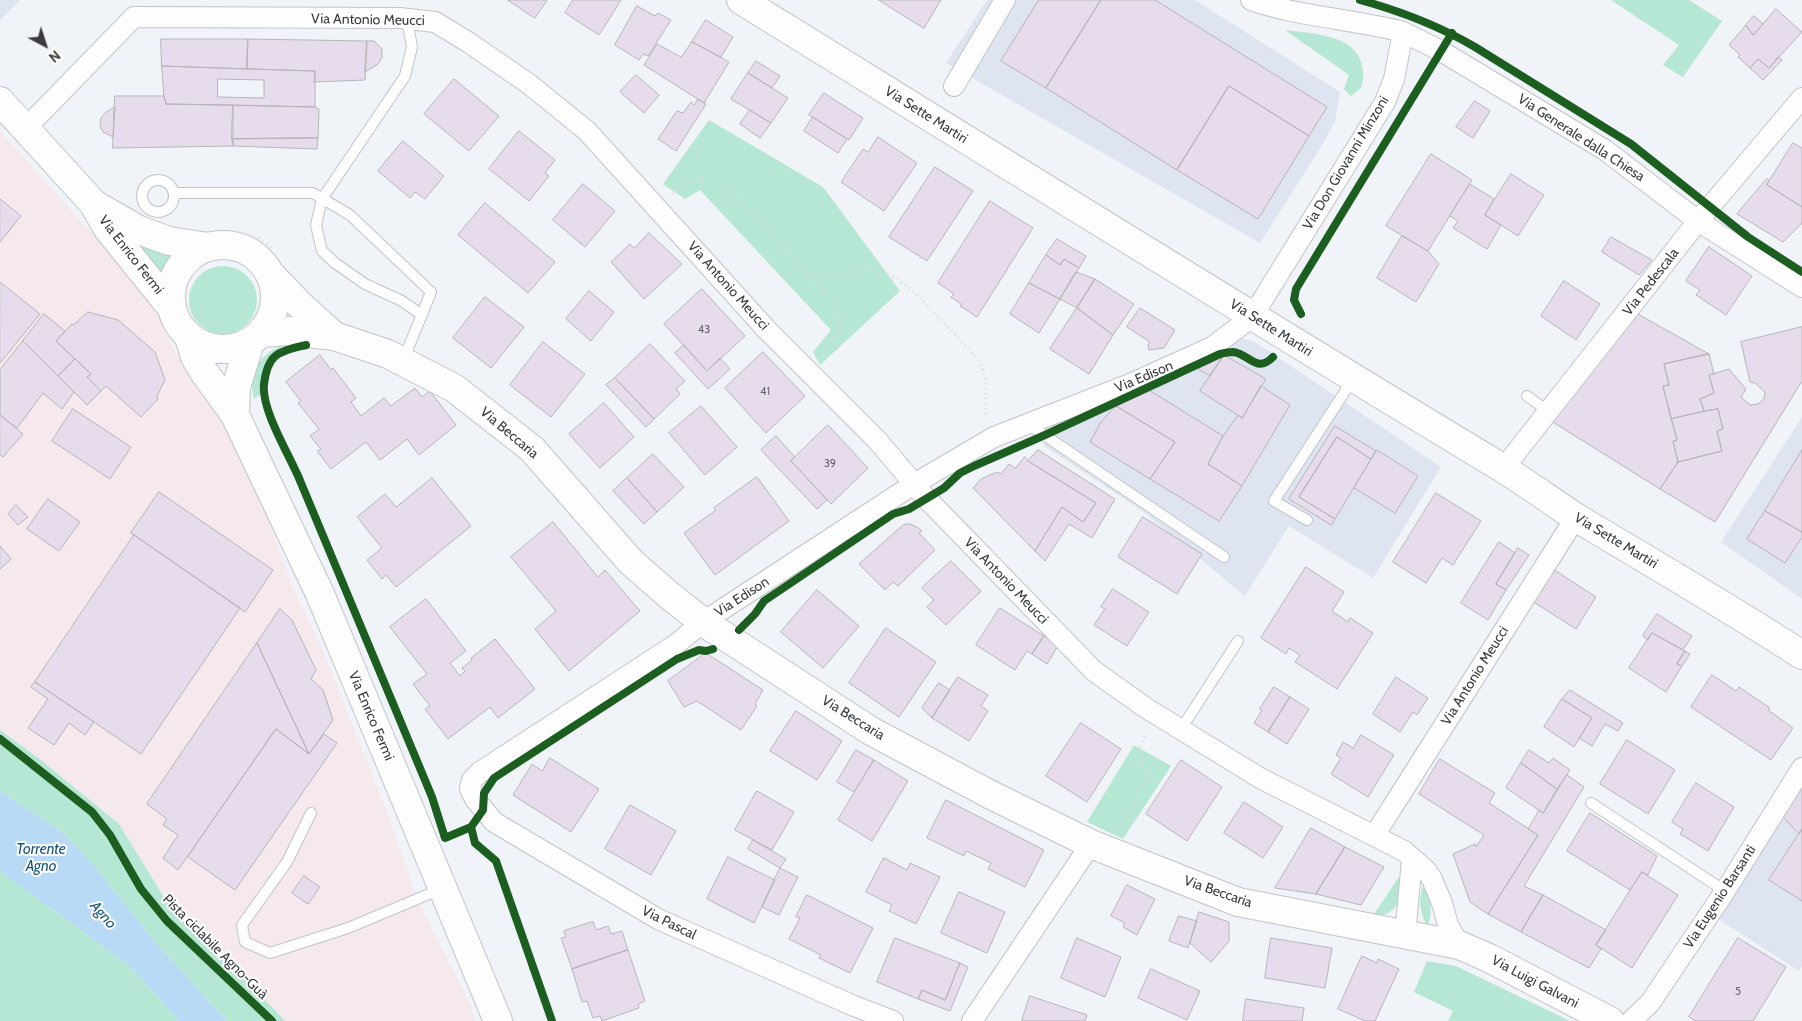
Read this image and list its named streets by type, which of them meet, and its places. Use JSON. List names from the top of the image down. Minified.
{"streets":{"main road":["Via Sette Martiri","Via Enrico Fermi","Via Beccaria","Via Luigi Galvani"],"street":["Via Antonio Meucci","Via Generale dalla Chiesa","Via Don Giovanni Minzoni","Via Pedescala","Via Edison","Via Eugenio Barsanti","Via Pascal"],"cycle path":["Pista ciclabile Agno-Guà"]},"crossings":[["Via Antonio Meucci","Via Sette Martiri"],["Via Antonio Meucci","Via Enrico Fermi"],["Via Antonio Meucci","Via Edison"],["Via Antonio Meucci","Via Beccaria"],["Via Antonio Meucci","Via Luigi Galvani"],["Via Sette Martiri","Via Don Giovanni Minzoni"],["Via Sette Martiri","Via Pedescala"],["Via Sette Martiri","Via Edison"],["Via Generale dalla Chiesa","Via Don Giovanni Minzoni"],["Via Generale dalla Chiesa","Via Pedescala"],["Via Don Giovanni Minzoni","Via Edison"],["Via Enrico Fermi","Via Beccaria"],["Via Edison","Via Beccaria"],["Via Edison","Via Pascal"],["Via Beccaria","Via Luigi Galvani"]],"water":["Torrente Agno","Agno"],"house_numbers":["43","41","39","5"],"north":"bottom right"}
